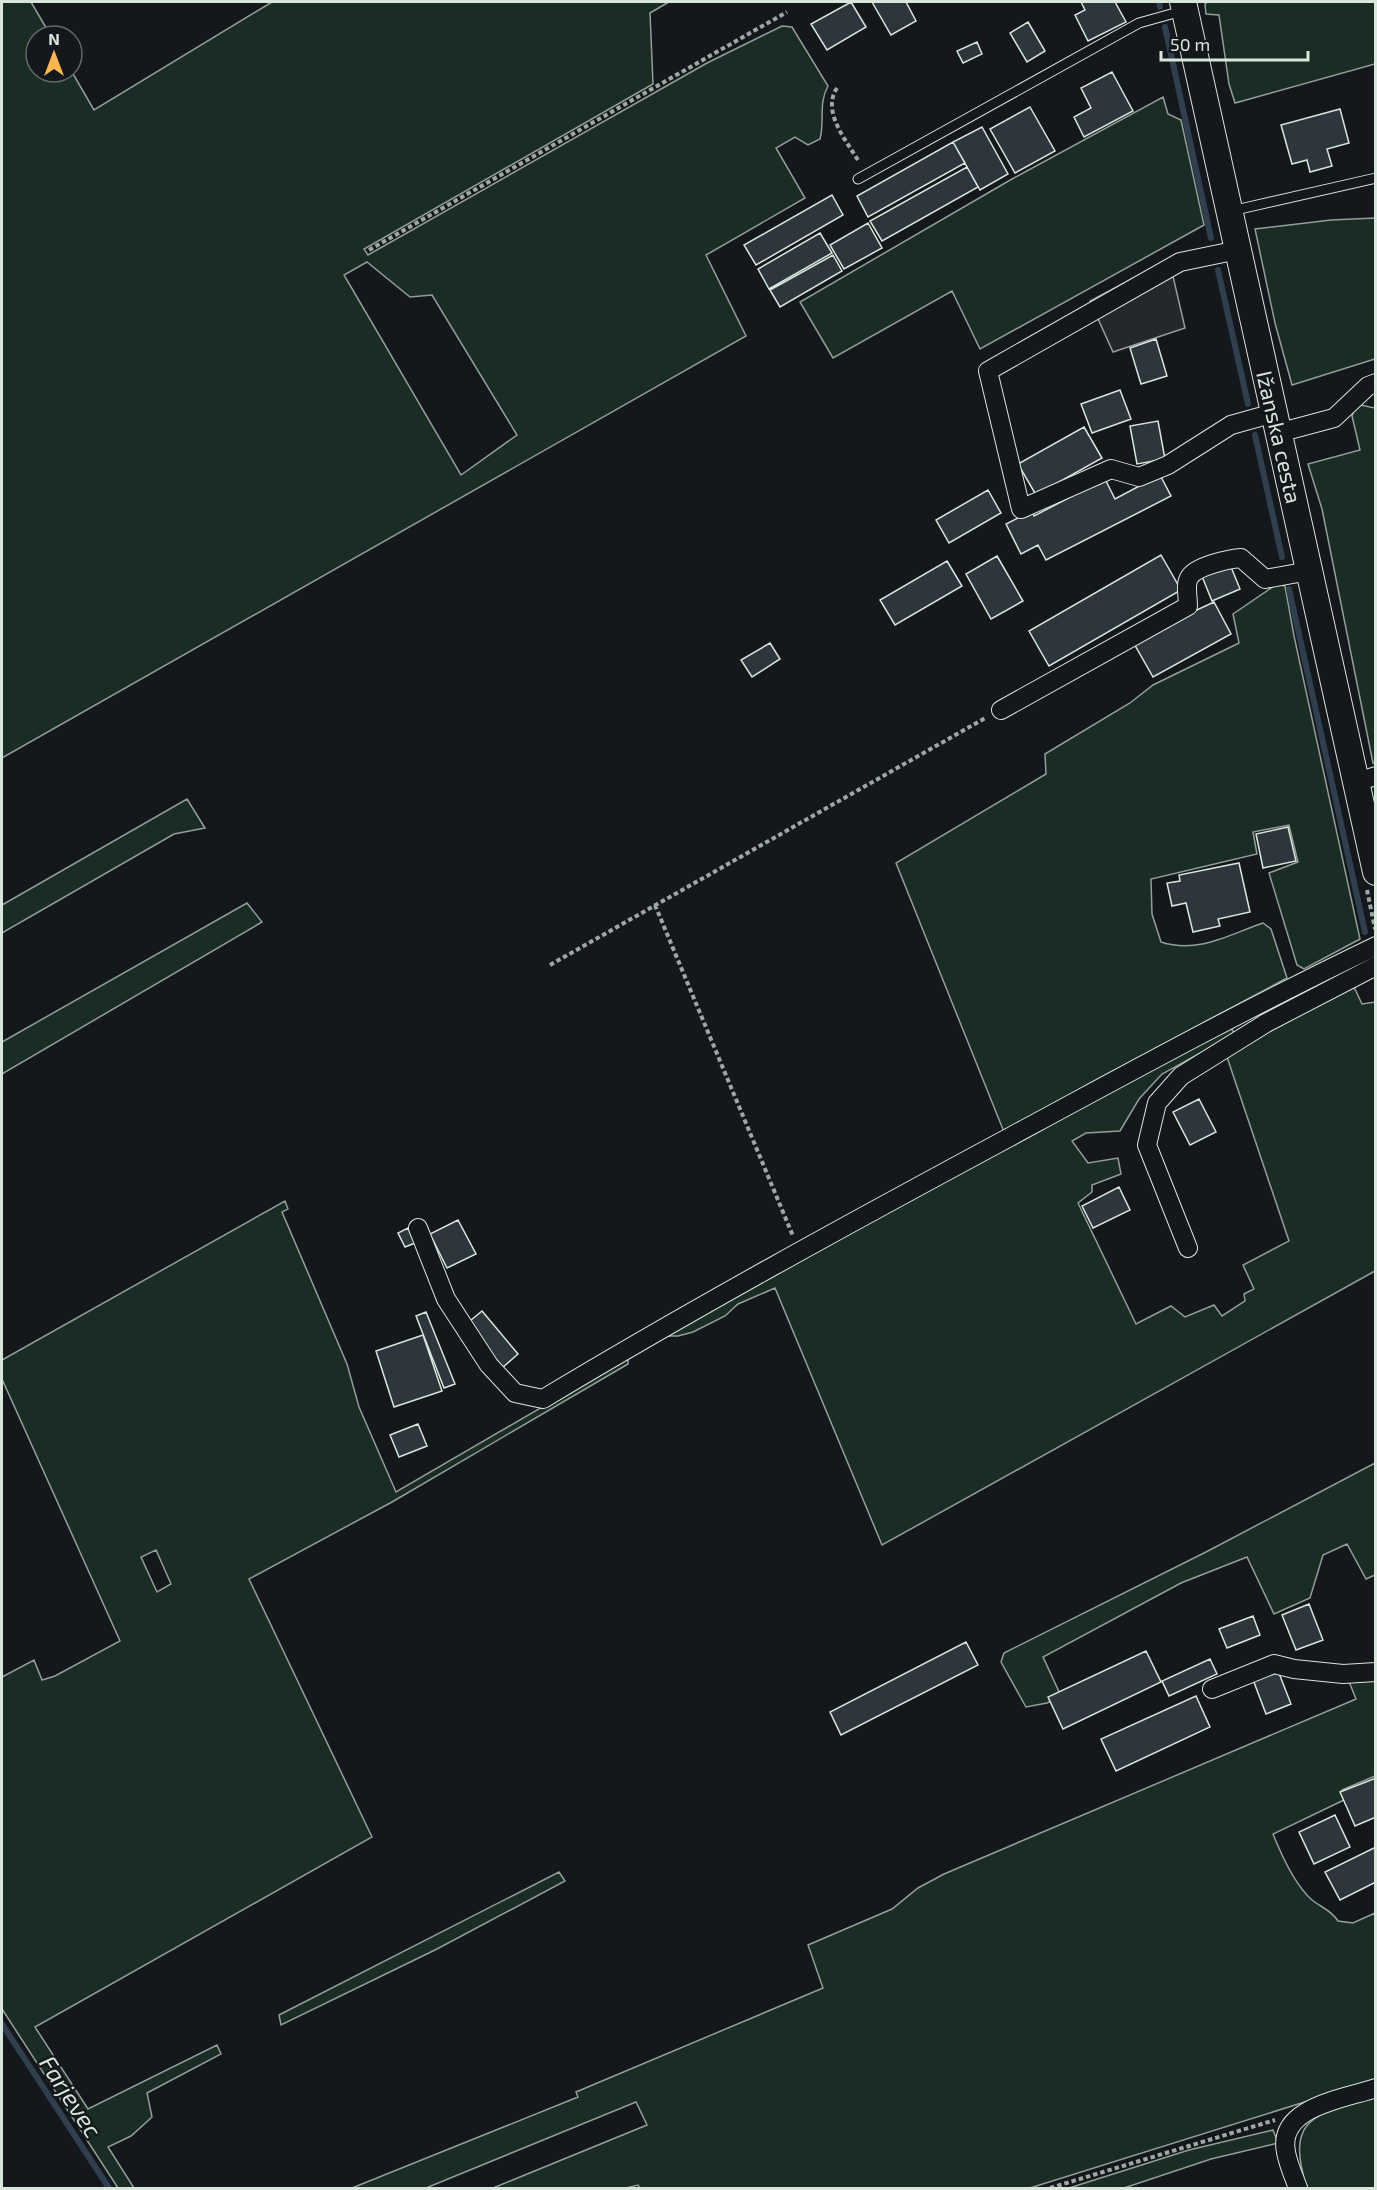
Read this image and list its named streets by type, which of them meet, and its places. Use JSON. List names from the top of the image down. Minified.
{"streets":{"street":["Ižanska cesta"]},"water":["Farjevec"],"scale_bar":"50 m","north":"top"}
